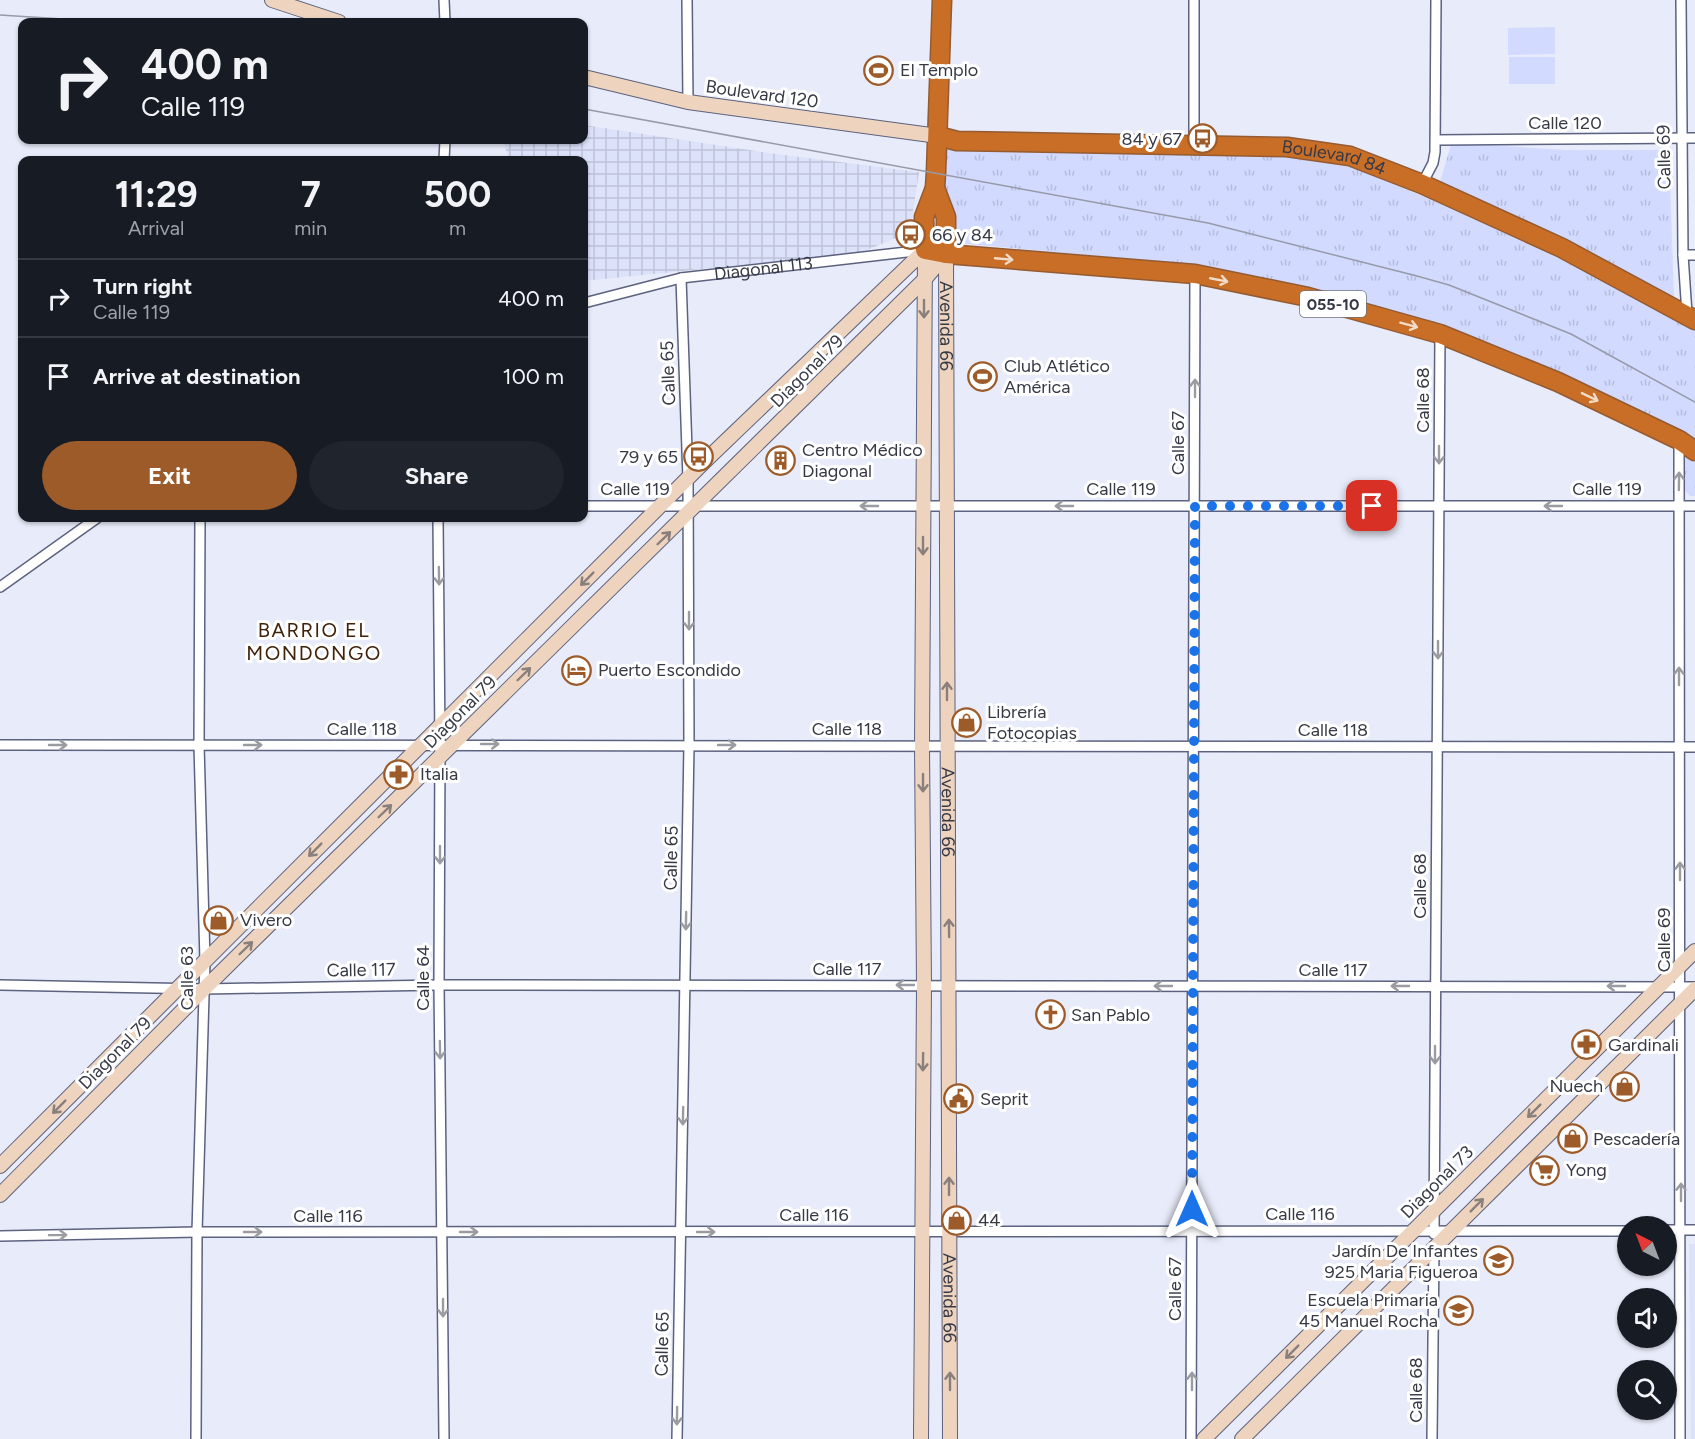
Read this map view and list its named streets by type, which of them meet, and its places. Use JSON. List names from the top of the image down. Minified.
{"streets":{"highway":["Boulevard 84","Diagonal 113","055-10","Avenida 66"],"main road":["Boulevard 120","Diagonal 79","Diagonal 73"],"street":["Calle 120","Calle 69","Calle 65","Calle 68","Calle 67","Calle 119","Calle 118","Calle 117","Calle 63","Calle 64","Calle 116"]},"crossings":[["Boulevard 120","Boulevard 84"],["Boulevard 120","Avenida 66"],["Calle 120","Calle 69"],["Calle 69","Boulevard 84"],["Calle 69","055-10"],["Calle 69","Calle 119"],["Calle 69","Calle 118"],["Calle 69","Calle 117"],["Calle 69","Diagonal 73"],["Boulevard 84","Avenida 66"],["Diagonal 113","055-10"],["Diagonal 113","Avenida 66"],["Diagonal 113","Diagonal 79"],["Diagonal 113","Calle 65"],["055-10","Avenida 66"],["055-10","Diagonal 79"],["055-10","Calle 68"],["055-10","Calle 67"],["Avenida 66","Diagonal 79"],["Avenida 66","Calle 119"],["Avenida 66","Calle 118"],["Avenida 66","Calle 117"],["Avenida 66","Calle 116"],["Diagonal 79","Calle 65"],["Diagonal 79","Calle 119"],["Diagonal 79","Calle 118"],["Diagonal 79","Calle 117"],["Diagonal 79","Calle 63"],["Diagonal 79","Calle 64"],["Calle 65","Calle 119"],["Calle 65","Calle 118"],["Calle 65","Calle 117"],["Calle 65","Calle 116"],["Calle 68","Calle 119"],["Calle 68","Calle 118"],["Calle 68","Calle 117"],["Calle 68","Diagonal 73"],["Calle 68","Calle 116"],["Calle 67","Calle 119"],["Calle 67","Calle 118"],["Calle 67","Calle 117"],["Calle 67","Calle 116"],["Calle 118","Calle 63"],["Calle 118","Calle 64"],["Calle 117","Calle 63"],["Calle 117","Calle 64"],["Calle 117","Diagonal 73"],["Calle 63","Calle 116"],["Calle 64","Calle 116"],["Diagonal 73","Calle 116"]],"one_way":["Calle 69","Calle 65","Calle 68","Calle 67","Calle 119","Calle 118","Calle 117","Calle 64","Calle 116"],"districts":["BARRIO EL MONDONGO"],"places":{"sports":["El Templo","Club Atlético América"],"bus stop":["84 y 67","66 y 84","79 y 65"],"building":["Centro Médico Diagonal"],"hotel":["Puerto Escondido"],"shop":["Librería Fotocopias","Vivero","Nuech","Pescadería","44"],"pharmacy":["Italia","Gardinali"],"church":["San Pablo"],"public building":["Seprit"],"supermarket":["Yong"],"school or university":["Jardín De Infantes 925 Maria Figueroa","Escuela Primaria 45 Manuel Rocha"]},"north":"top left","page":{"turn":["400 m","Calle 119"],"eta":["11:29","Arrival","7","min","500","m"],"list":[{"name":"Turn right","note":"Calle 119","value":"400 m"},{"name":"Arrive at destination","value":"100 m"}],"buttons":["Exit","Share"]}}
